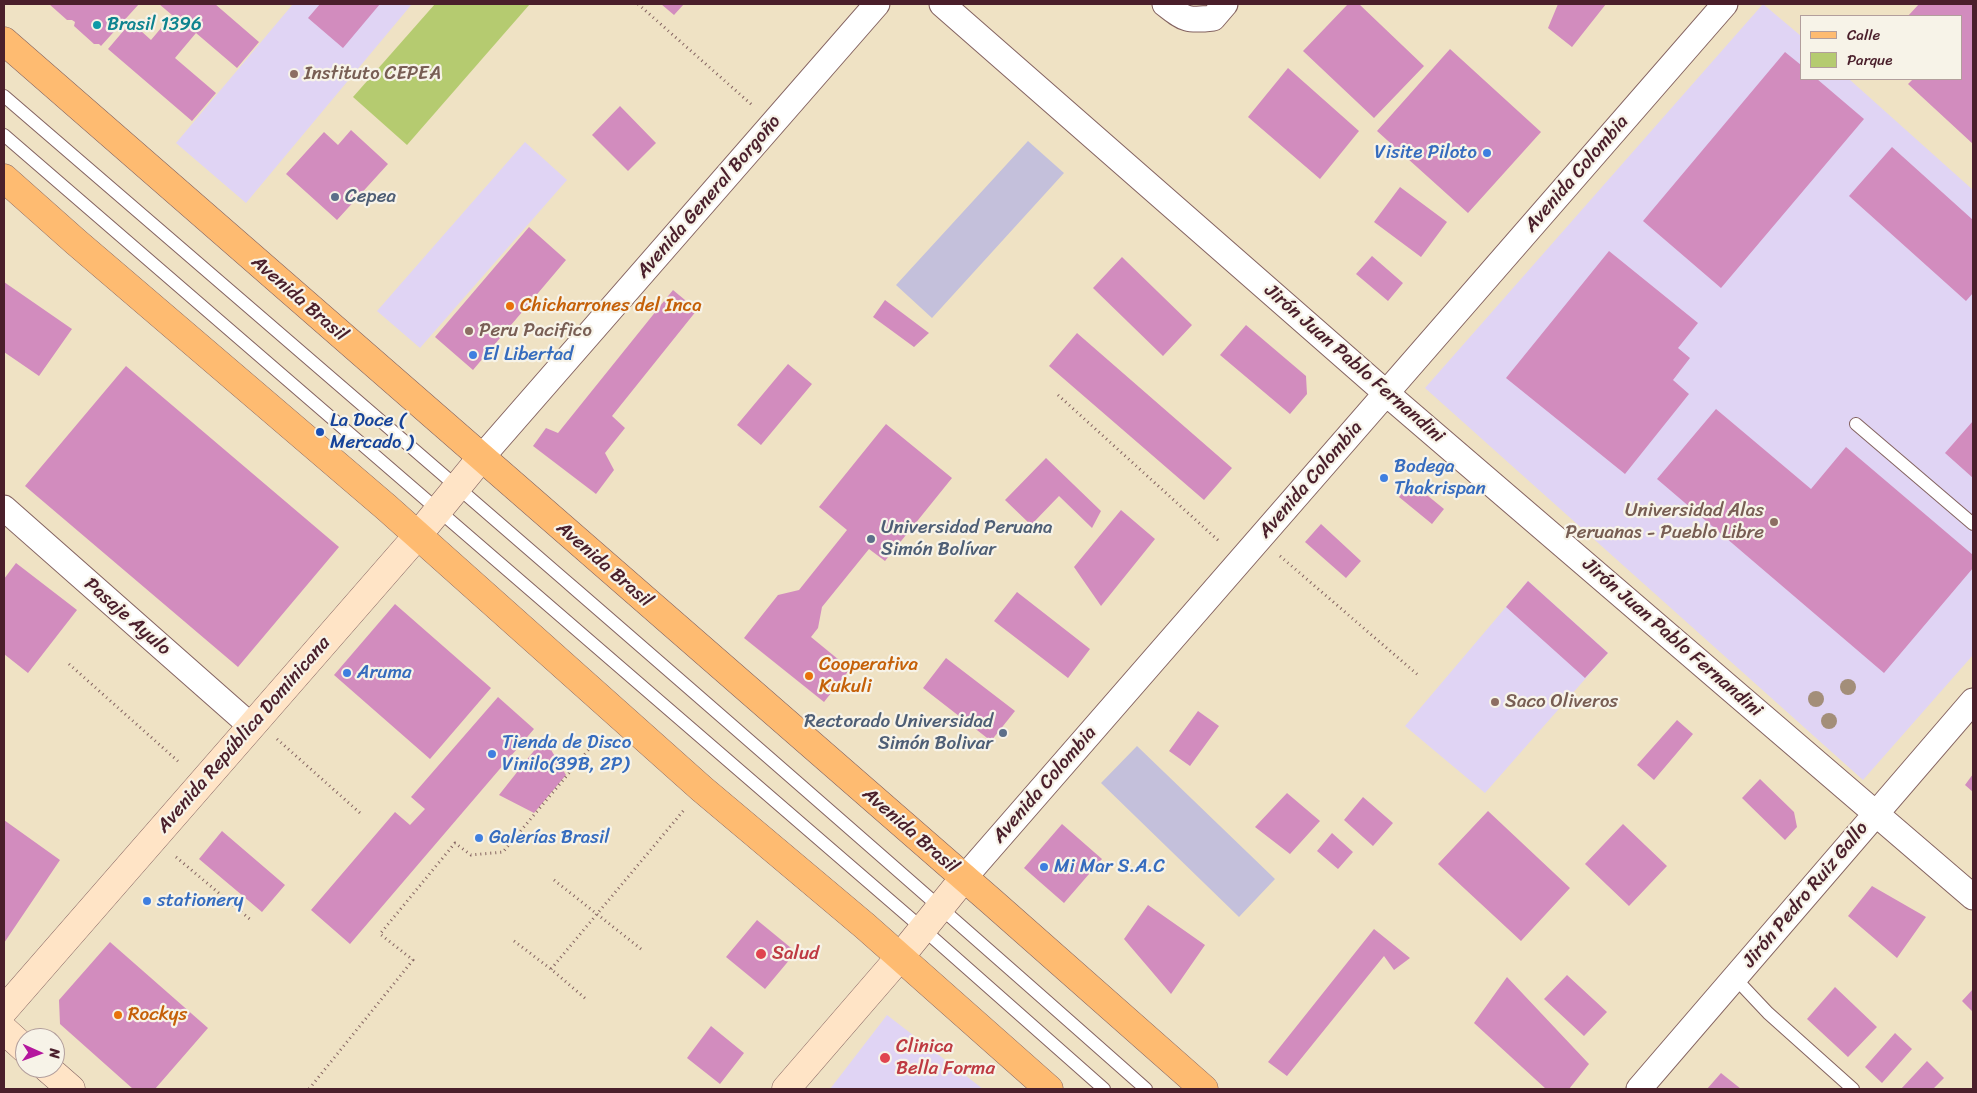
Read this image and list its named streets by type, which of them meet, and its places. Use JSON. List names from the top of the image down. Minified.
{"streets":{"main road":["Avenida Brasil"],"street":["Avenida Colombia","Avenida General Borgoño","Jirón Juan Pablo Fernandini","Pasaje Ayulo","Avenida República Dominicana","Jirón Pedro Ruiz Gallo"]},"crossings":[["Avenida Colombia","Avenida Brasil"],["Avenida Colombia","Jirón Juan Pablo Fernandini"],["Avenida General Borgoño","Avenida Brasil"],["Avenida General Borgoño","Avenida República Dominicana"],["Avenida Brasil","Avenida República Dominicana"],["Jirón Juan Pablo Fernandini","Jirón Pedro Ruiz Gallo"],["Pasaje Ayulo","Avenida República Dominicana"]],"places":["Brasil 1396","Instituto CEPEA","Visite Piloto","Cepea","Chicharrones del Inca","Peru Pacifico","El Libertad","La Doce ( Mercado )","Bodega Thakrispan","Universidad Alas Peruanas - Pueblo Libre","Universidad Peruana Simón Bolívar","Aruma","Cooperativa Kukuli","Saco Oliveros","Rectorado Universidad Simón Bolivar","Tienda de Disco Vinilo(39B, 2P)","Galerías Brasil","Mi Mar S.A.C","stationery","Salud","Rockys","Clinica Bella Forma"],"legend":["Calle","Parque"],"north":"right"}
